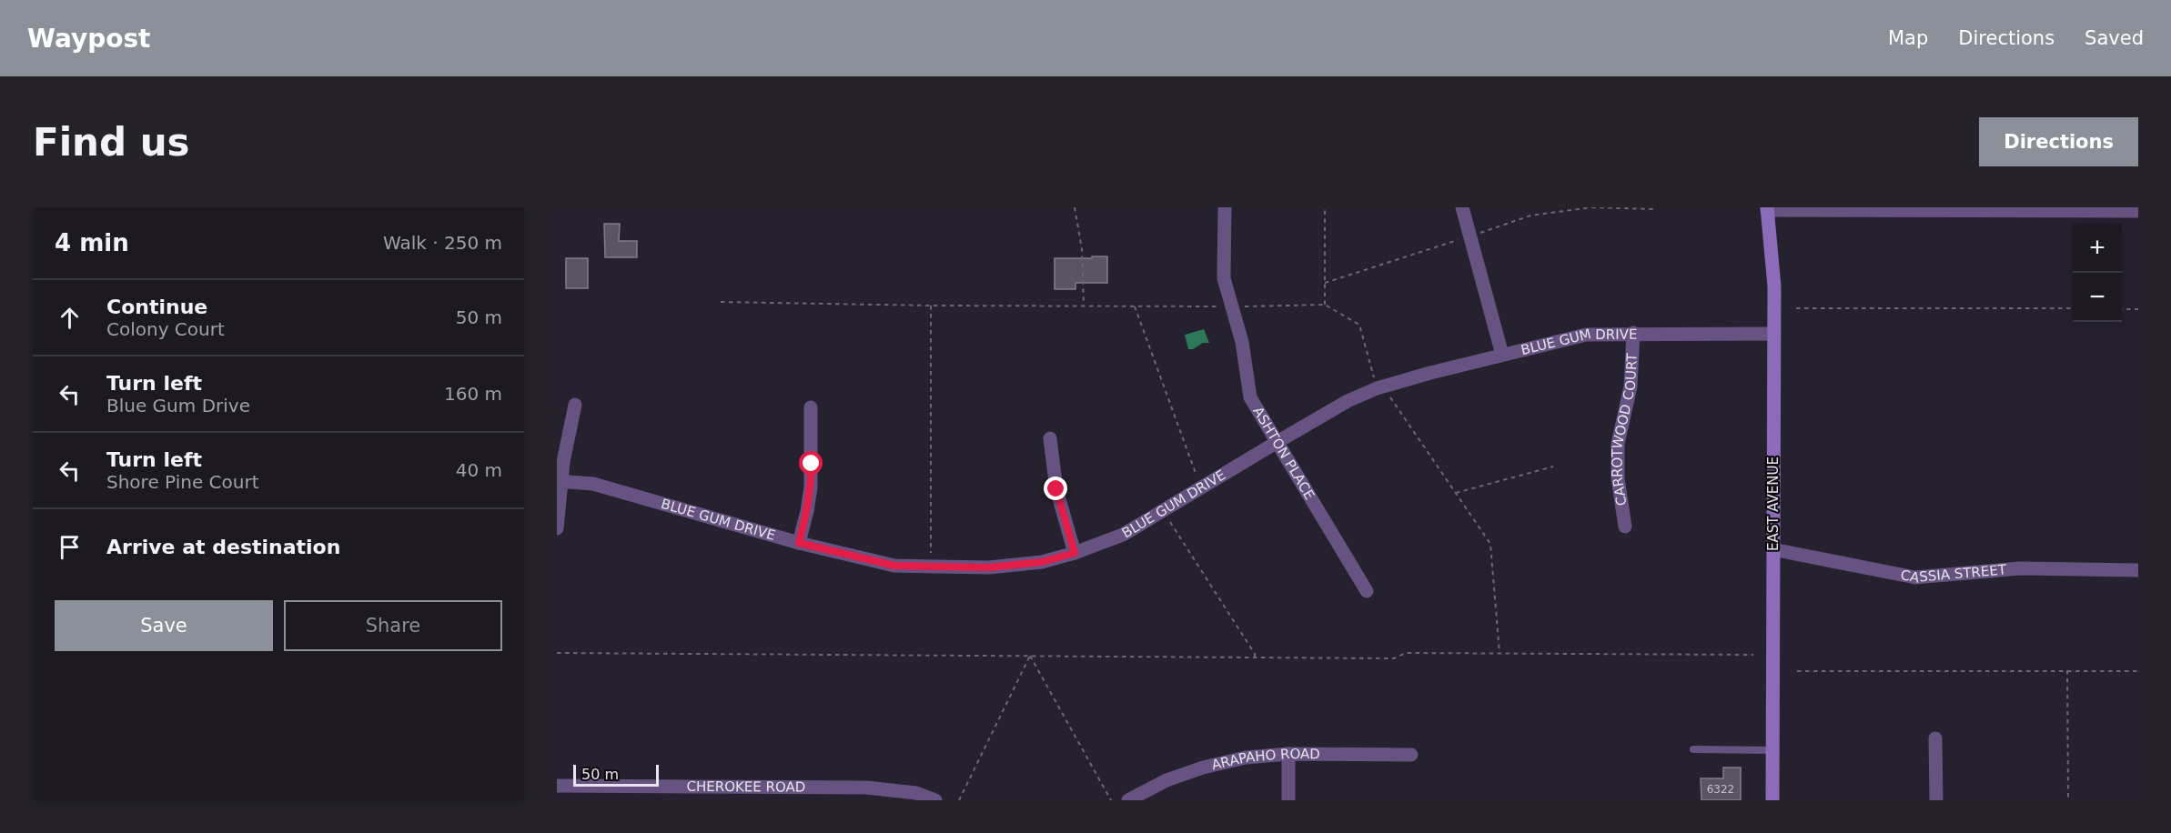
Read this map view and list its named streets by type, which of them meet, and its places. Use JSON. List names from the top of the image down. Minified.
{"streets":{"main road":["EAST AVENUE"],"street":["BLUE GUM DRIVE","CARROTWOOD COURT","ASHTON PLACE","CASSIA STREET","ARAPAHO ROAD","CHEROKEE ROAD"]},"crossings":[["BLUE GUM DRIVE","CARROTWOOD COURT"],["BLUE GUM DRIVE","ASHTON PLACE"],["BLUE GUM DRIVE","EAST AVENUE"],["EAST AVENUE","CASSIA STREET"]],"house_numbers":["6322"],"scale_bar":"50 m","page":{"header":"Waypost","nav":["Map","Directions","Saved"],"buttons":["Directions",["Save","Share"]],"title":"Find us","heading":["4 min","Walk · 250 m"],"map_buttons":["+","−"],"list":[["Continue","Colony Court","50 m"],["Turn left","Blue Gum Drive","160 m"],["Turn left","Shore Pine Court","40 m"],"Arrive at destination"],"scale":"50 m"}}
